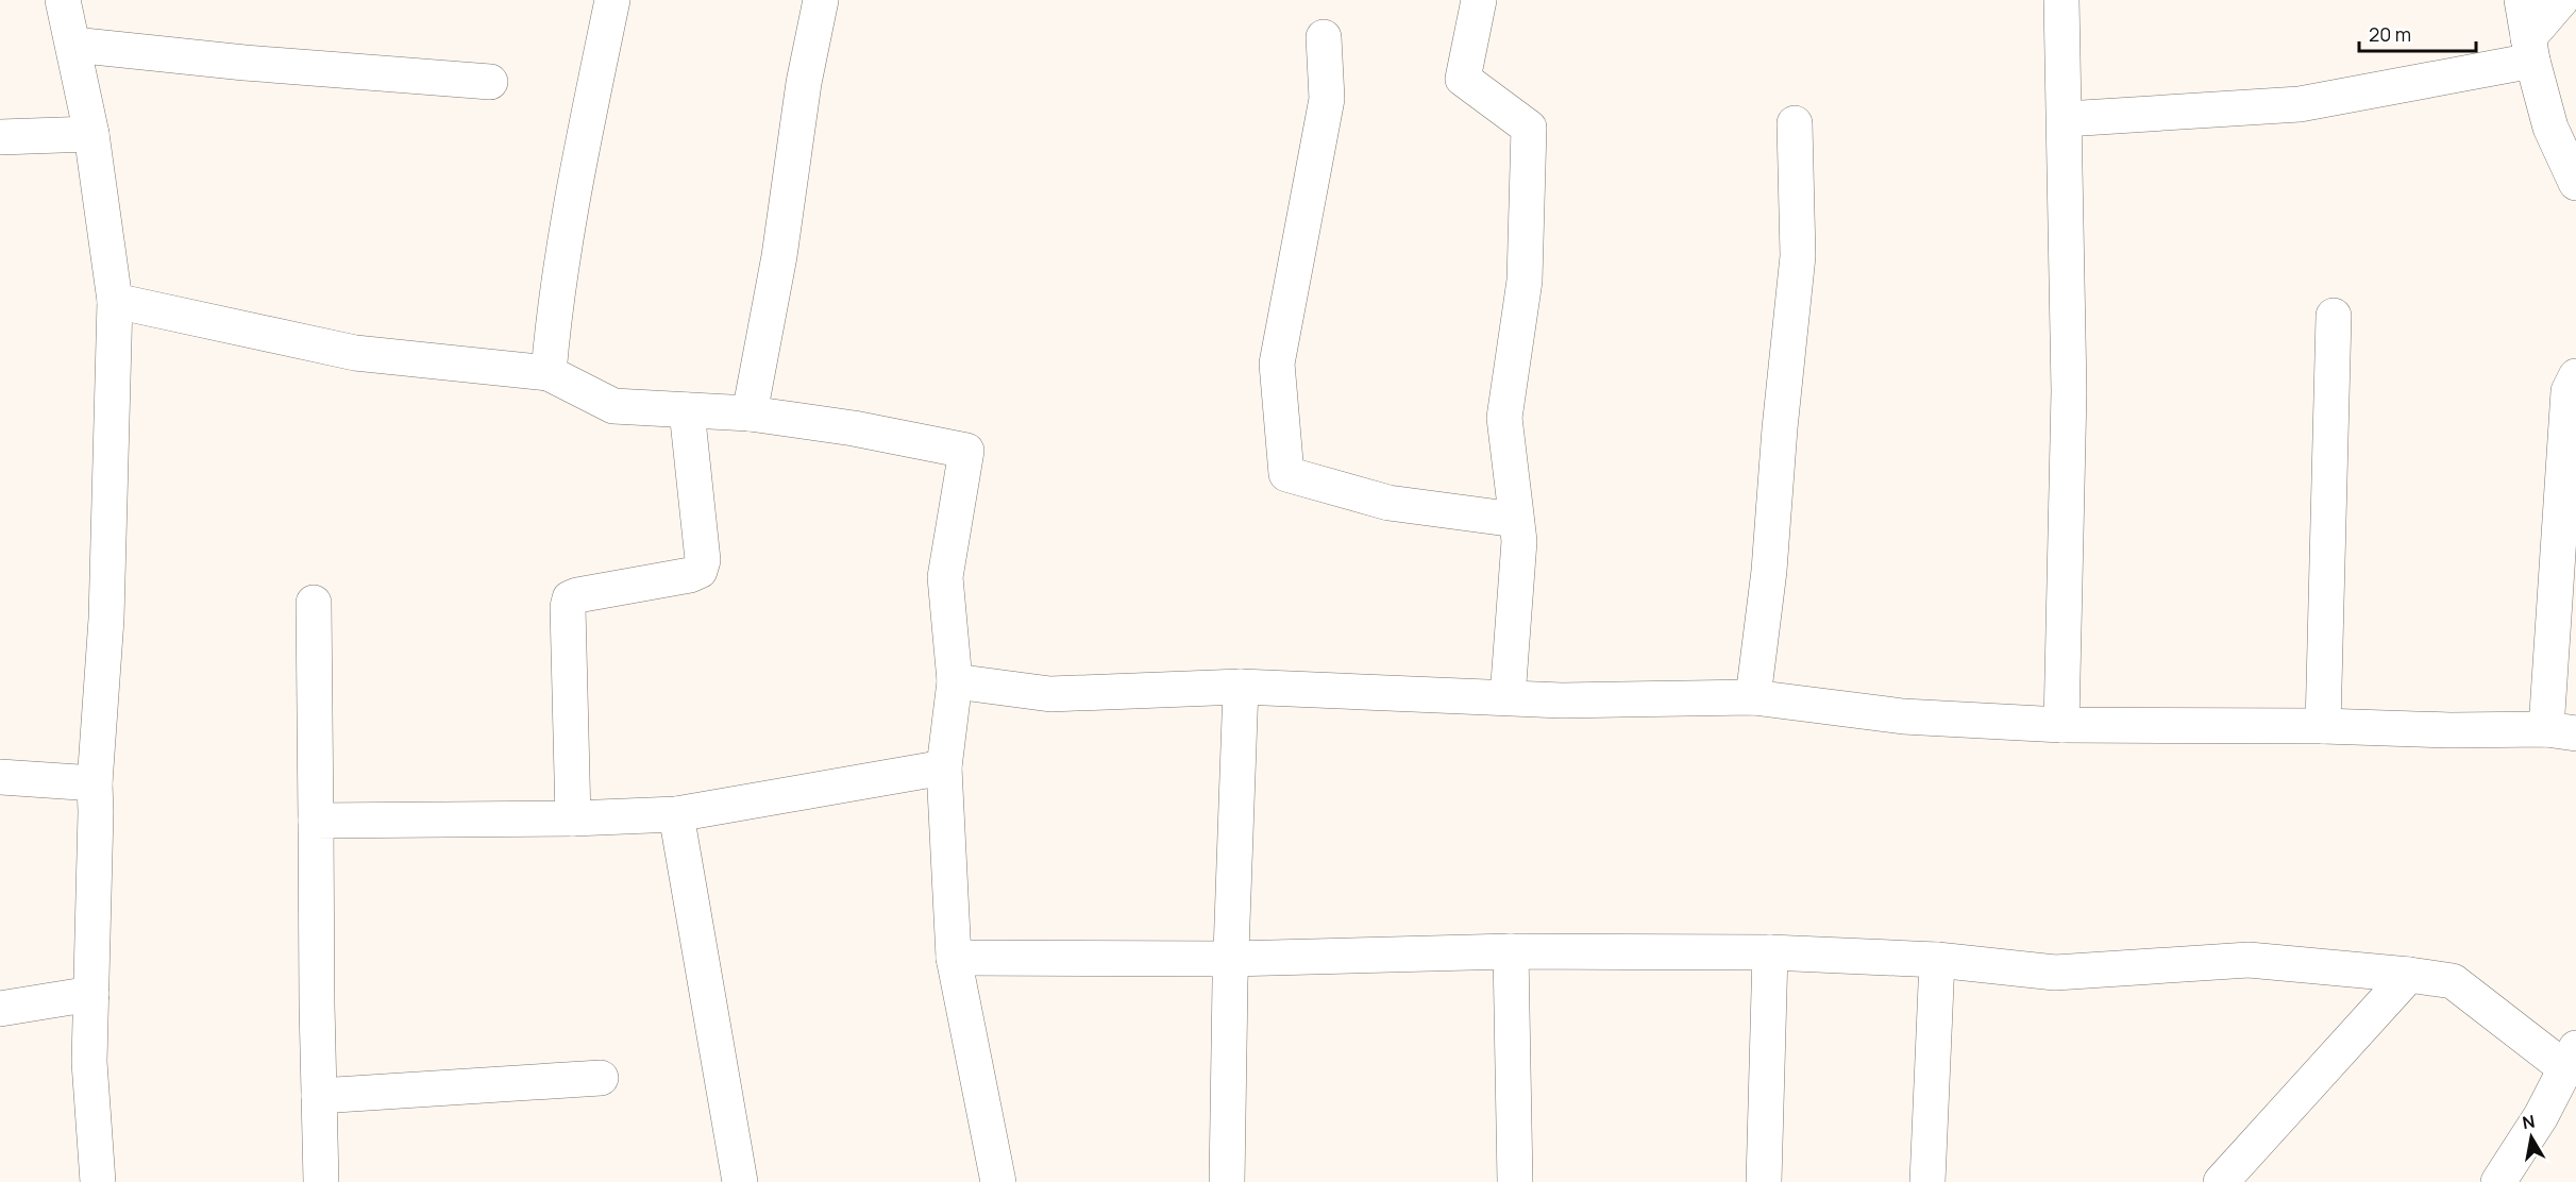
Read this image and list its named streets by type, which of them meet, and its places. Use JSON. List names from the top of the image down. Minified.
{"scale_bar":"20 m","north":"top"}
